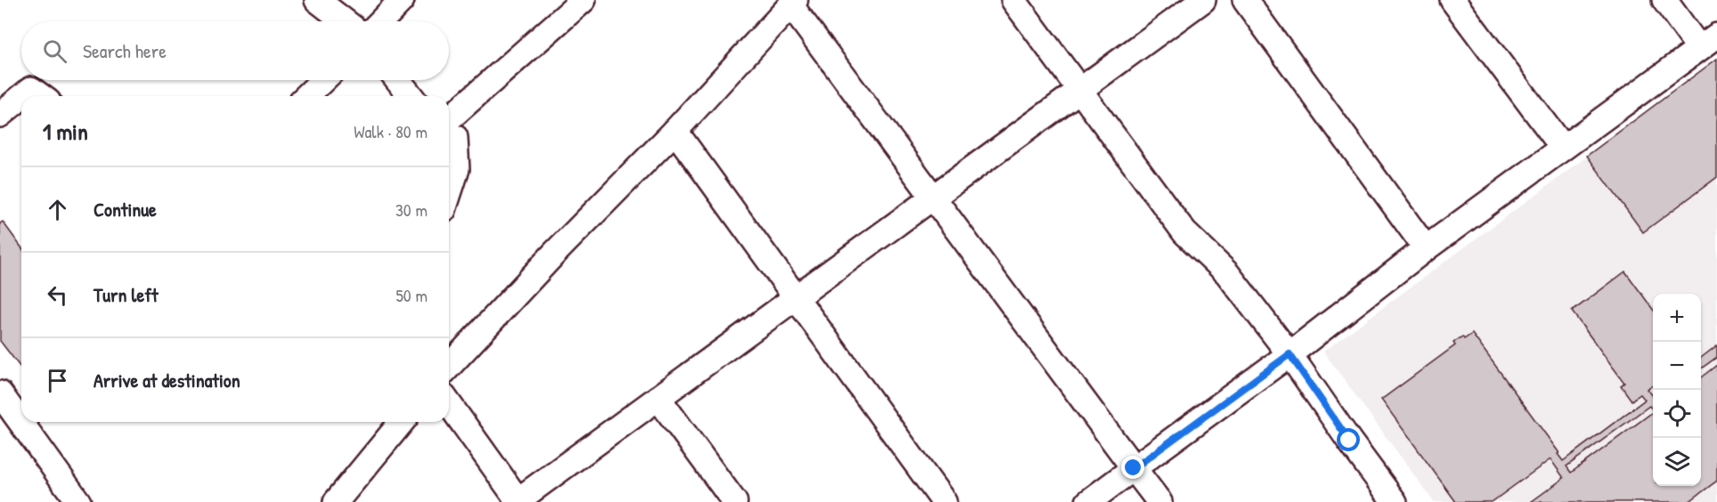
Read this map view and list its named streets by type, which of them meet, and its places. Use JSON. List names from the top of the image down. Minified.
{"page":{"search":"Search here","heading":["1 min","Walk · 80 m"],"list":[["Continue","30 m"],["Turn left","50 m"],"Arrive at destination"],"map_buttons":["+","−"]}}
